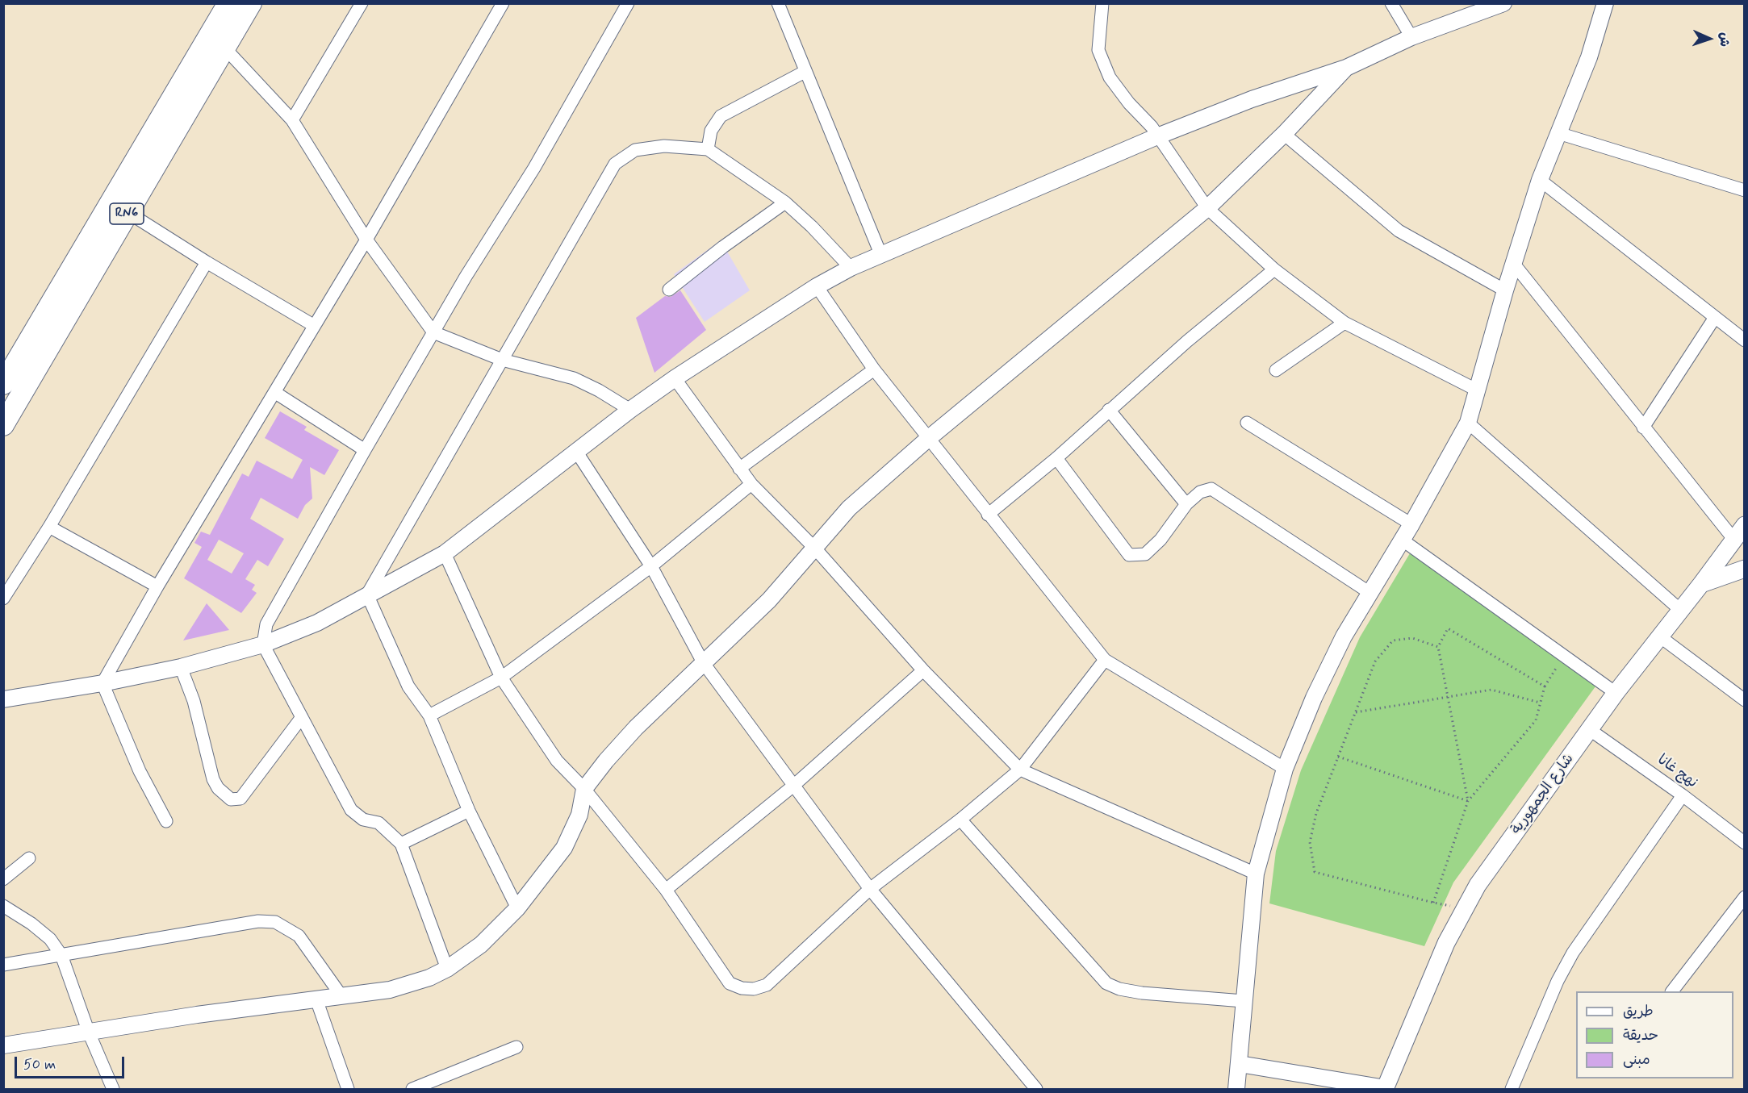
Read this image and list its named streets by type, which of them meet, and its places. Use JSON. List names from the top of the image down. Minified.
{"streets":{"highway":["RN6"],"main road":["شارع الجمهورية"],"street":["نهج غانا"]},"crossings":[["نهج غانا","شارع الجمهورية"]],"legend":["طريق","حديقة","مبنى"],"scale_bar":"50 m","north":"right"}
